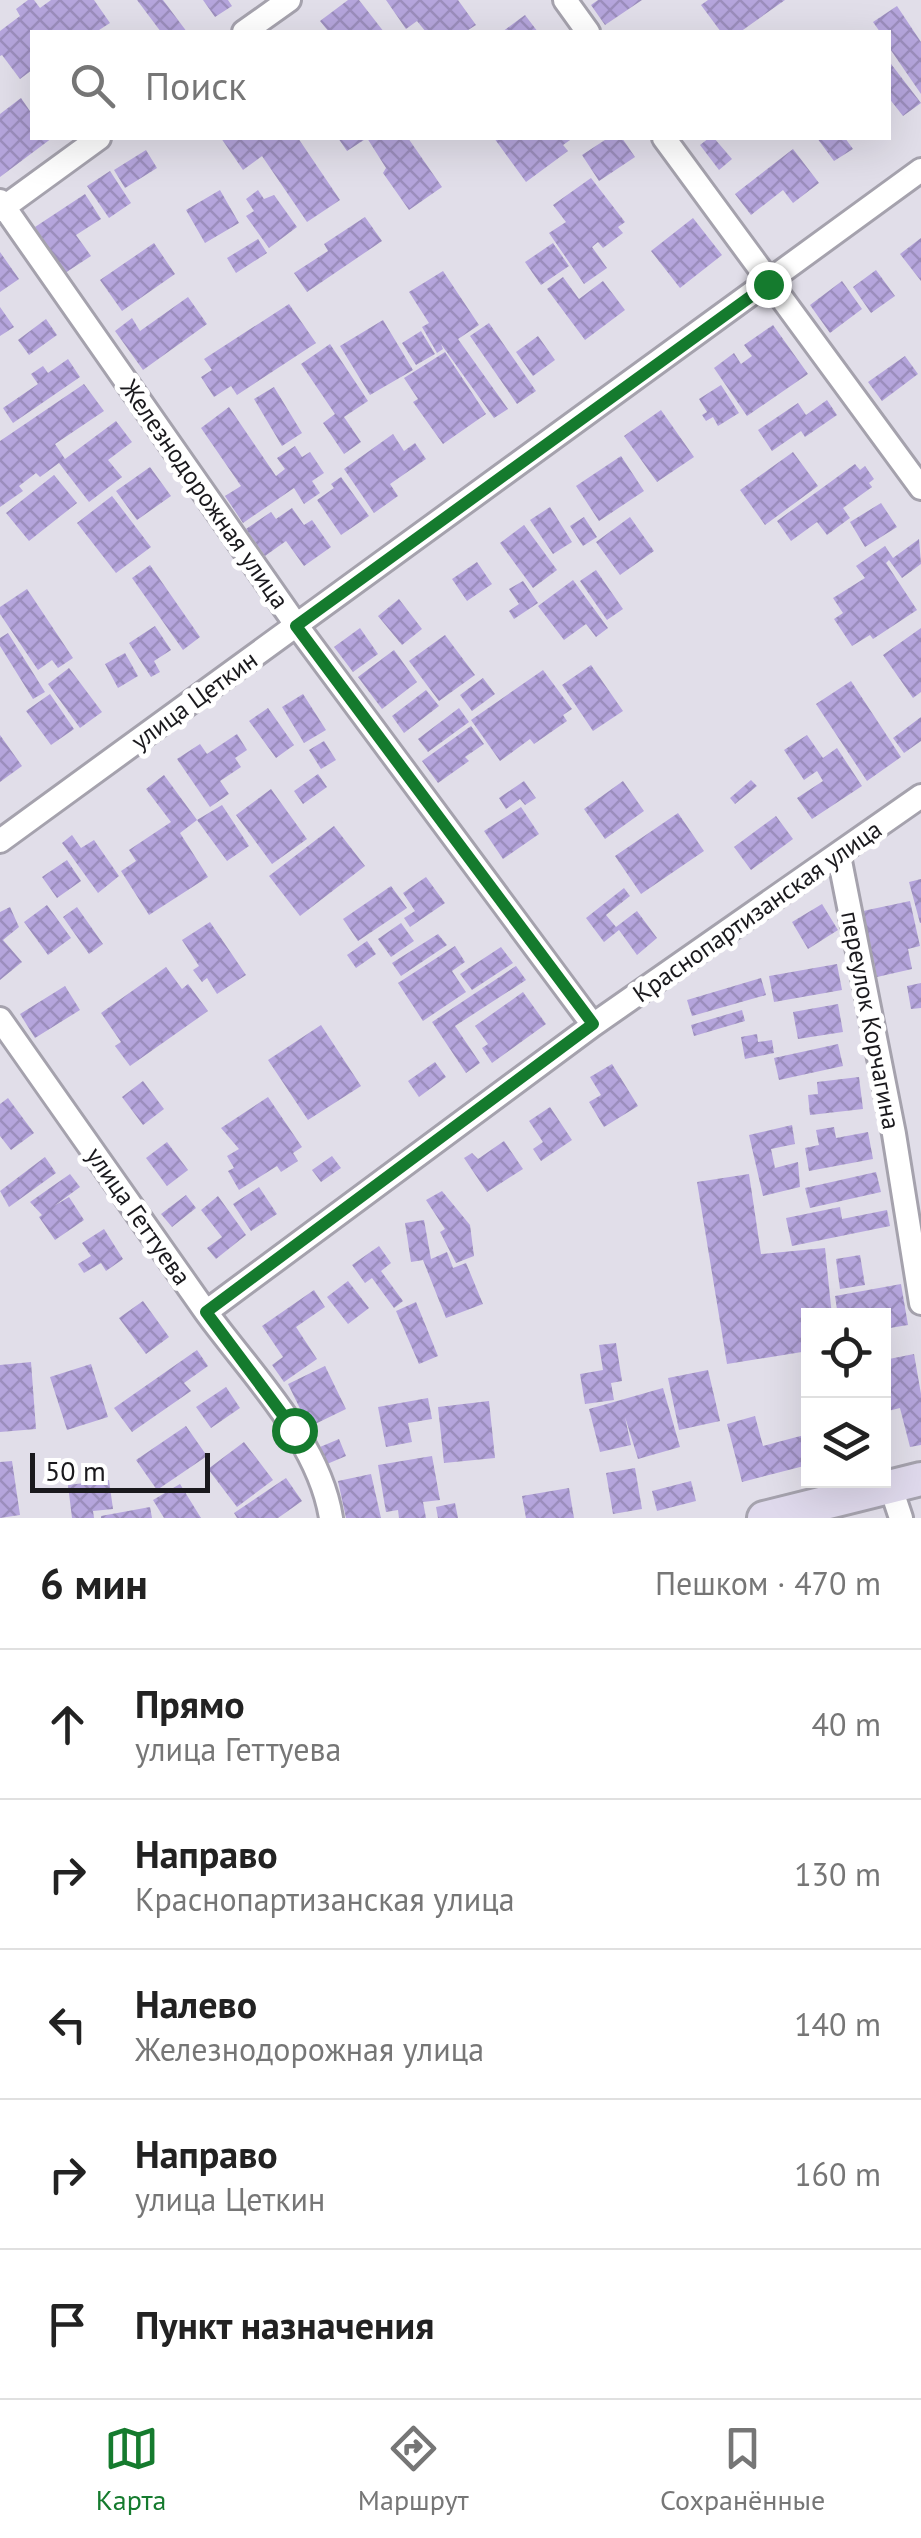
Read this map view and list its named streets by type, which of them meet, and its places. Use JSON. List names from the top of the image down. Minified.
{"streets":{"street":["Железнодорожная улица","улица Цеткин","Краснопартизанская улица","переулок Корчагина","улица Геттуева"]},"crossings":[["Железнодорожная улица","улица Цеткин"],["Железнодорожная улица","Краснопартизанская улица"],["Краснопартизанская улица","переулок Корчагина"],["Краснопартизанская улица","улица Геттуева"]],"scale_bar":"50 m","page":{"search":"Поиск","scale":"50 m","heading":["6 мин","Пешком · 470 m"],"list":[["Прямо","улица Геттуева","40 m"],["Направо","Краснопартизанская улица","130 m"],["Налево","Железнодорожная улица","140 m"],["Направо","улица Цеткин","160 m"],"Пункт назначения"],"nav":["Карта","Маршрут","Сохранённые"]}}
